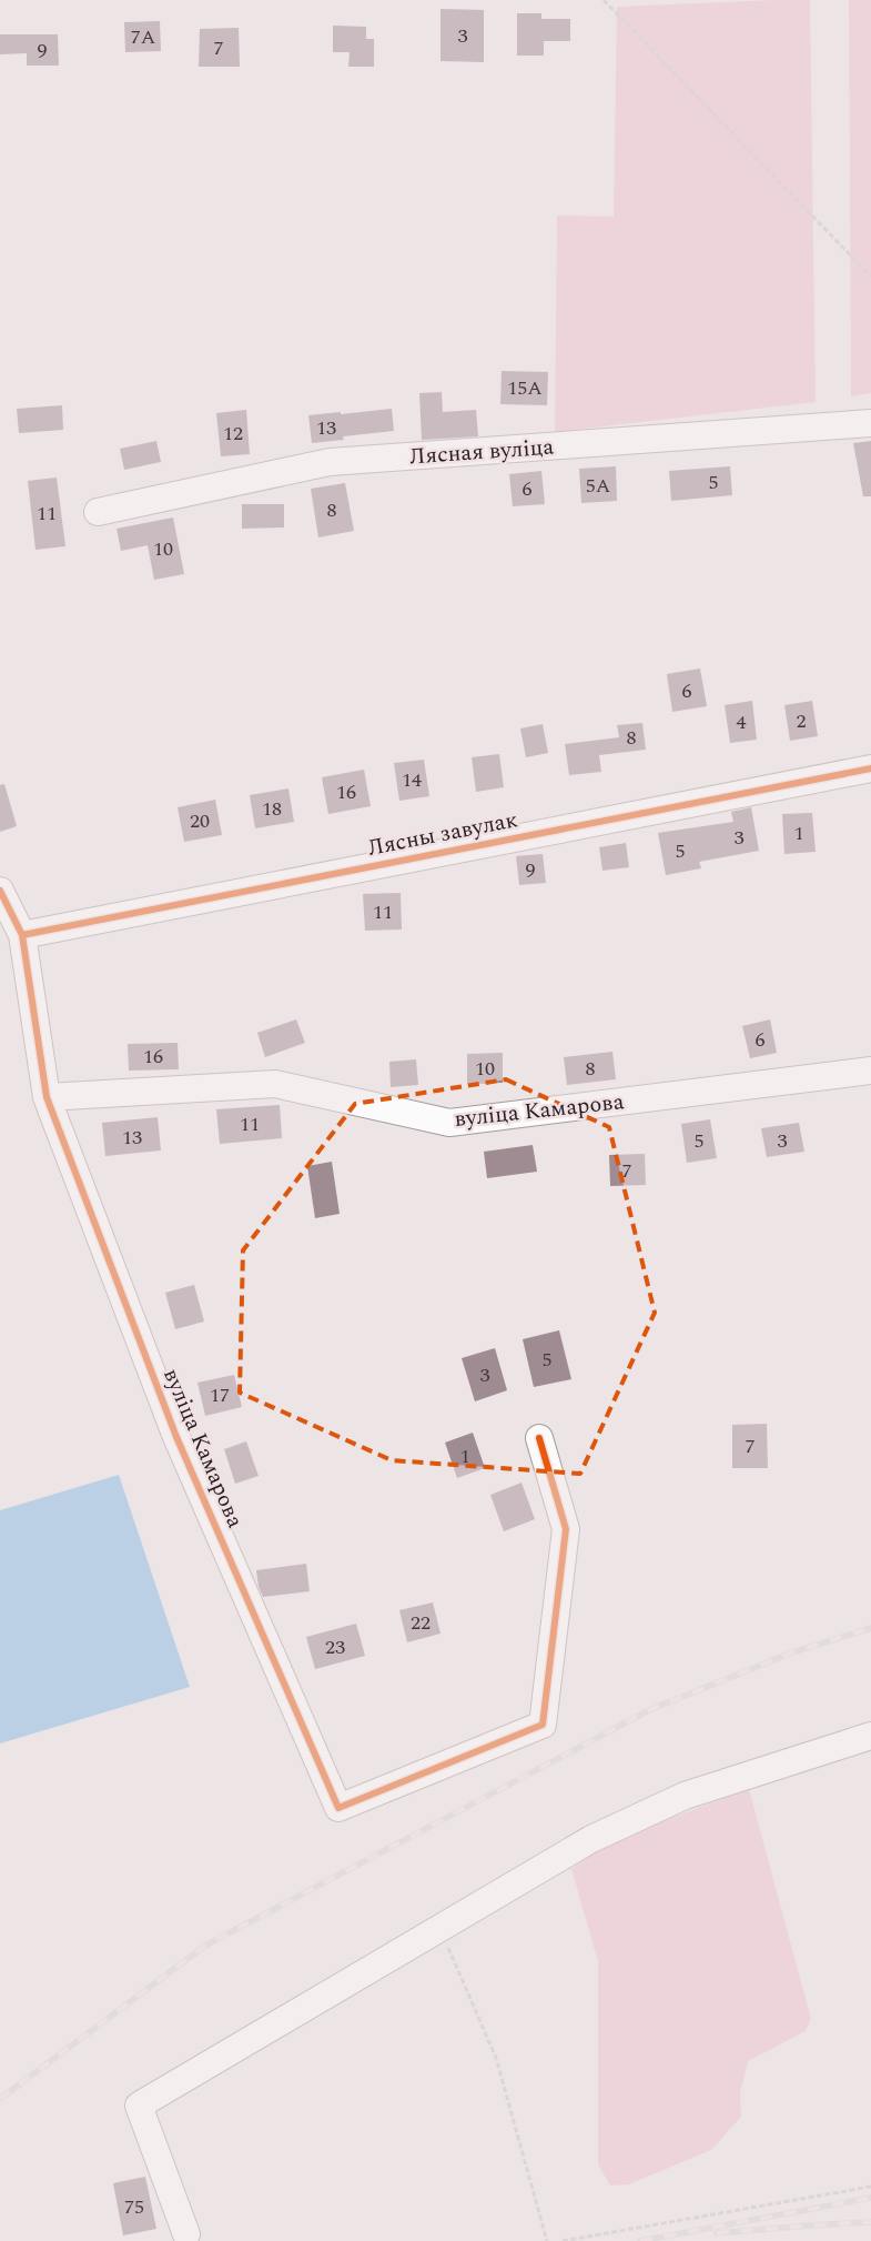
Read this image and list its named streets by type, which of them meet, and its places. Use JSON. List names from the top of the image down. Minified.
{"streets":{"street":["Лясная вуліца","Лясны завулак","вуліца Камарова"]},"house_numbers":["3","7А","7","9","15А","13","12","5","5А","6","8","11","10","6","2","4","8","14","16","18","20","1","3","5","9","11","6","16","10","8","11","13","5","3","7","5","3","17","7","1","22","23","75"]}
